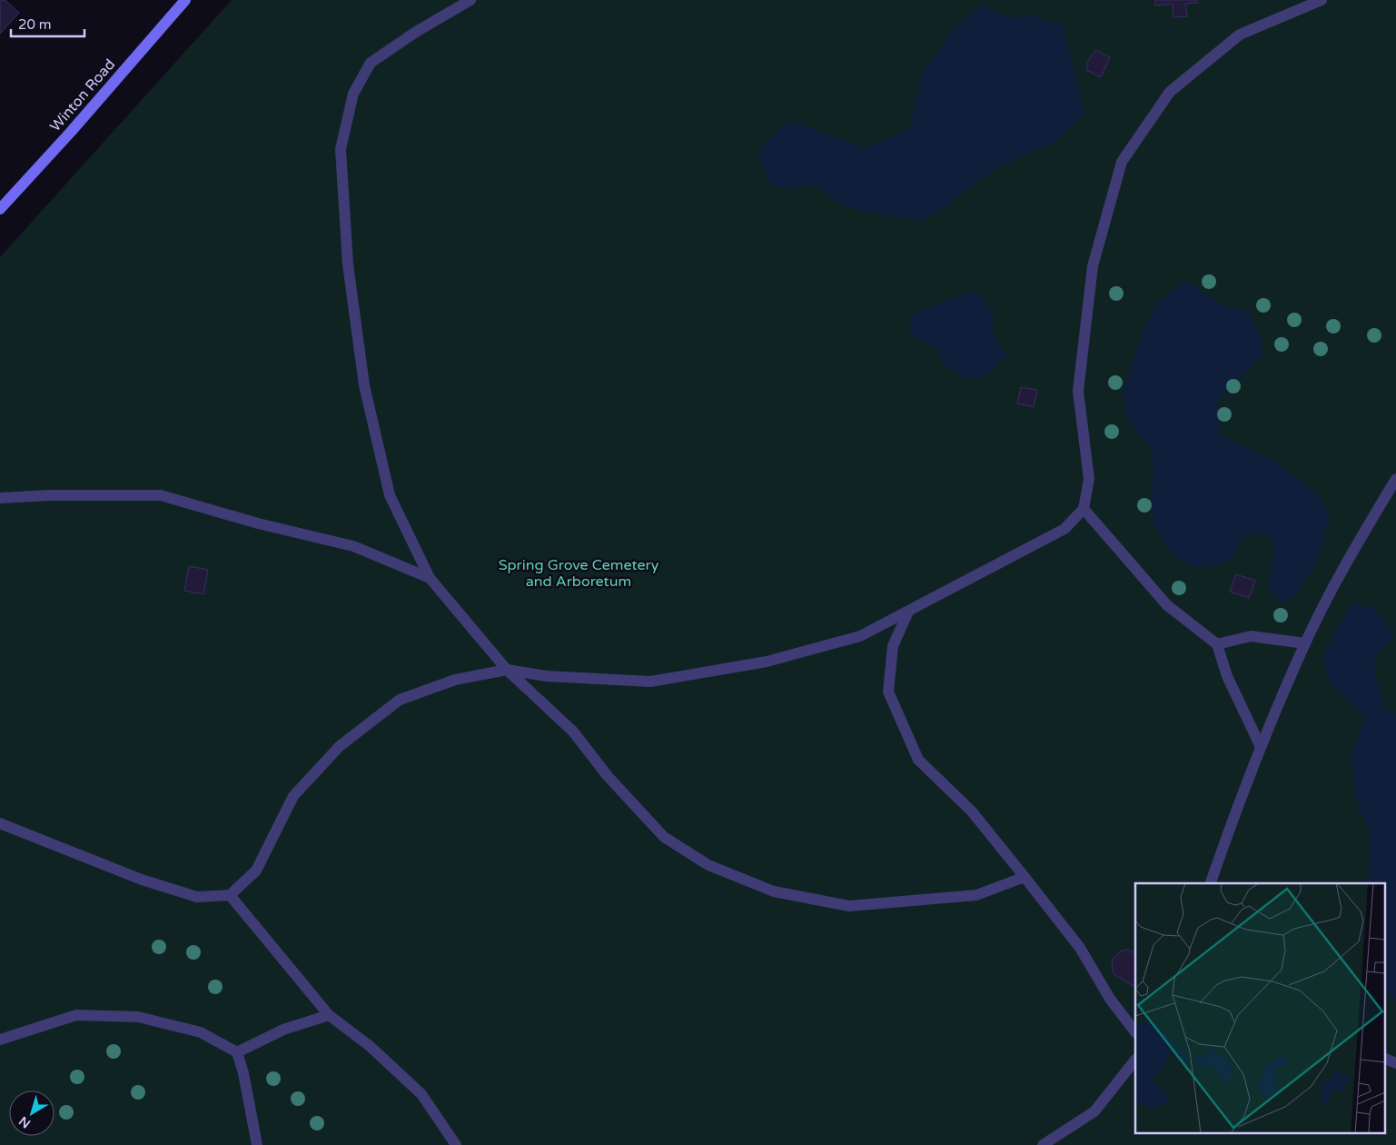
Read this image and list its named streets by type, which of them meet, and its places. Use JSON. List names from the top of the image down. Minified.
{"streets":{"main road":["Winton Road"]},"parks":["Spring Grove Cemetery and Arboretum"],"scale_bar":"20 m","north":"bottom left"}
